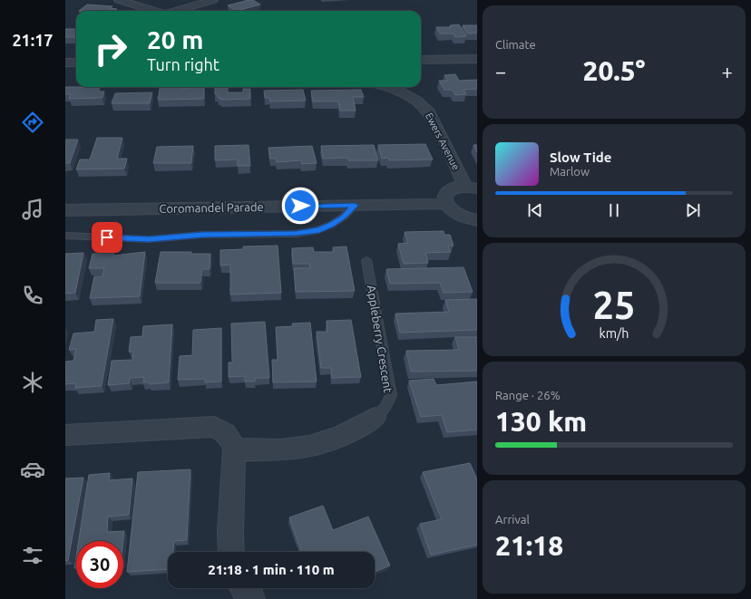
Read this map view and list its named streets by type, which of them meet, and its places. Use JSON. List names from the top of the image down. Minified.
{"streets":{"street":["Ewers Avenue","Coromandel Parade","Appleberry Crescent"]},"page":{"tabs":"21:17","tile":["Climate",["Range · 26%","130 km"],["Arrival","21:18"]],"turn":["20 m","Turn right"],"heat":["−","20.5°","+"],"song":["Slow Tide","Marlow"],"limit":"30","trip":"21:18 · 1 min · 110 m","gauge":["25","km/h"]}}
